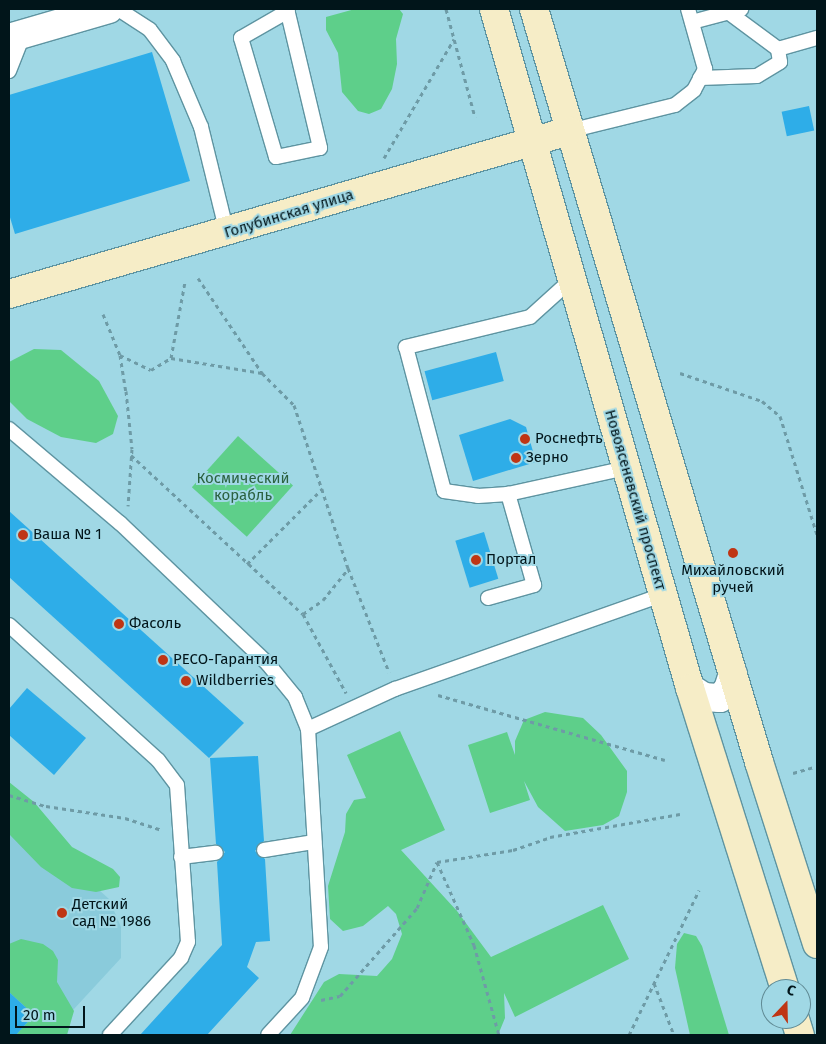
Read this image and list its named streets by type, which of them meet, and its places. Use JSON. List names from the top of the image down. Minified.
{"streets":{"main road":["Голубинская улица","Новоясеневский проспект"]},"crossings":[["Голубинская улица","Новоясеневский проспект"]],"parks":["Космический корабль"],"places":["Роснефть","Зерно","Ваша № 1","Михайловский ручей","Портал","Фасоль","РЕСО-Гарантия","Wildberries","Детский сад № 1986"],"scale_bar":"20 m","north":"top"}
